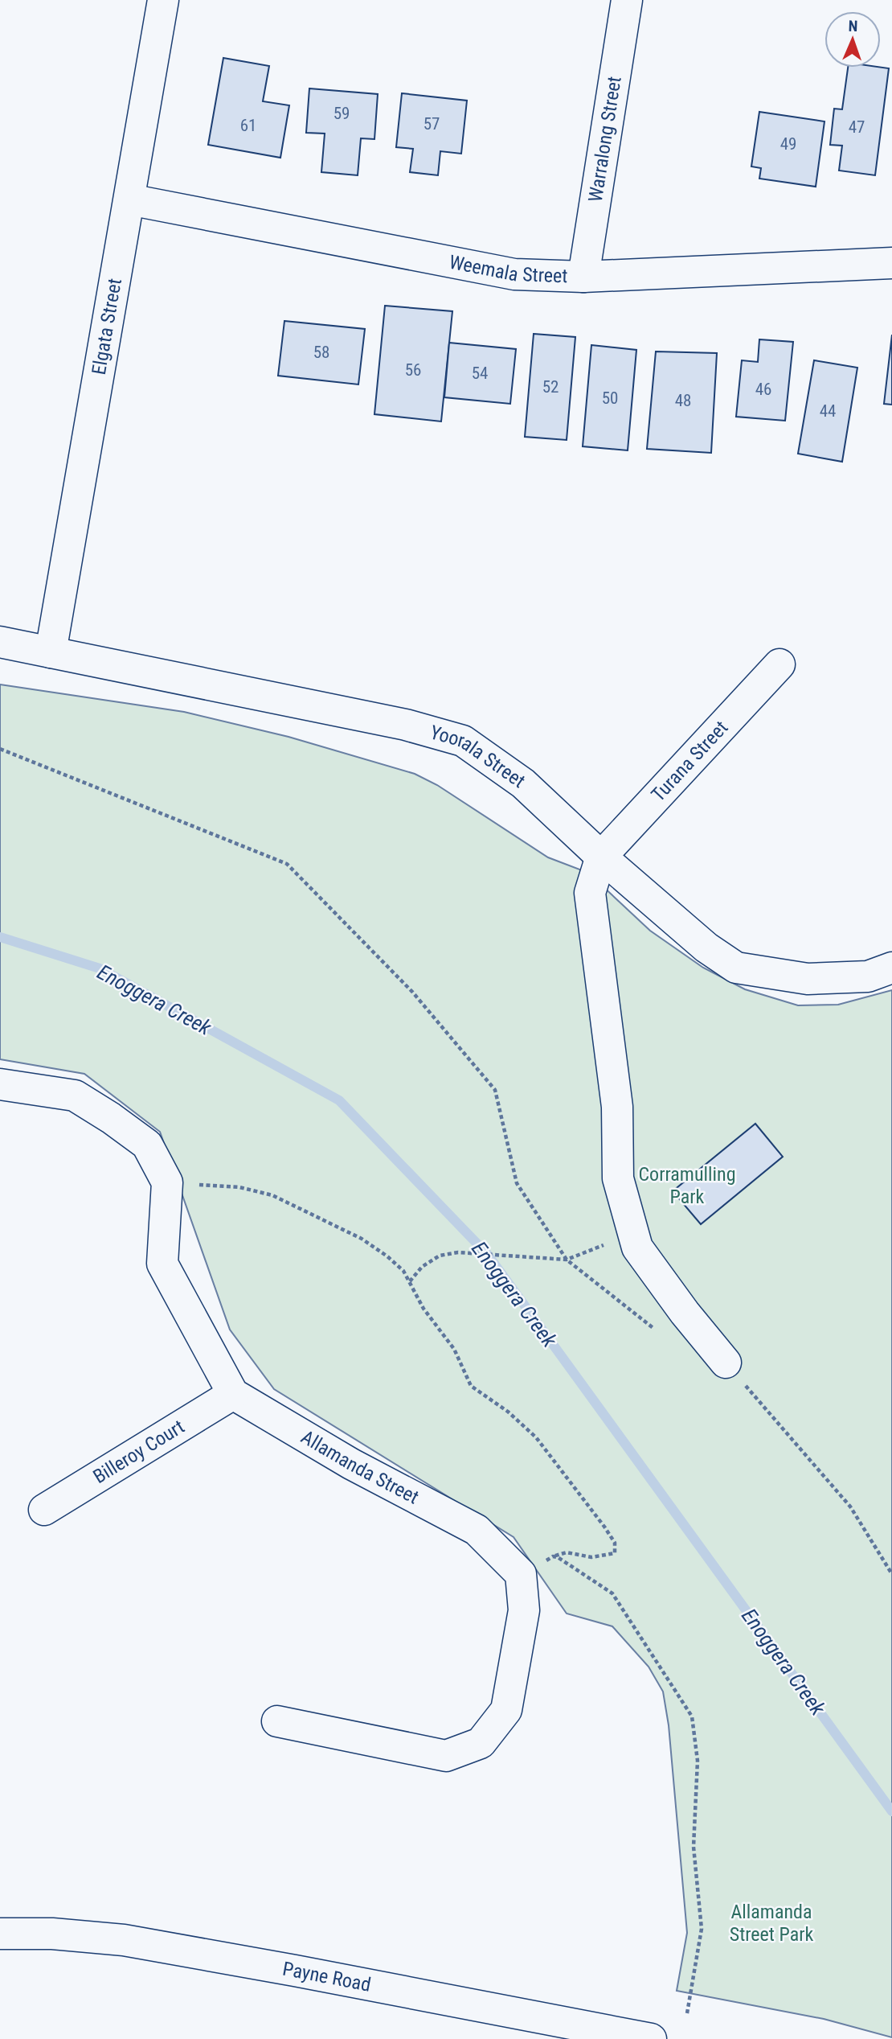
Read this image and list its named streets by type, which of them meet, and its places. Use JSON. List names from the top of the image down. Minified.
{"streets":{"street":["Warralong Street","Weemala Street","Elgata Street","Yoorala Street","Turana Street","Billeroy Court","Allamanda Street","Payne Road"]},"crossings":[["Warralong Street","Weemala Street"],["Weemala Street","Elgata Street"],["Elgata Street","Yoorala Street"],["Yoorala Street","Turana Street"],["Billeroy Court","Allamanda Street"]],"water":["Enoggera Creek"],"parks":["Corramulling Park","Allamanda Street Park"],"house_numbers":["59","57","61","47","49","58","56","54","52","46","50","48","44"],"north":"top"}
